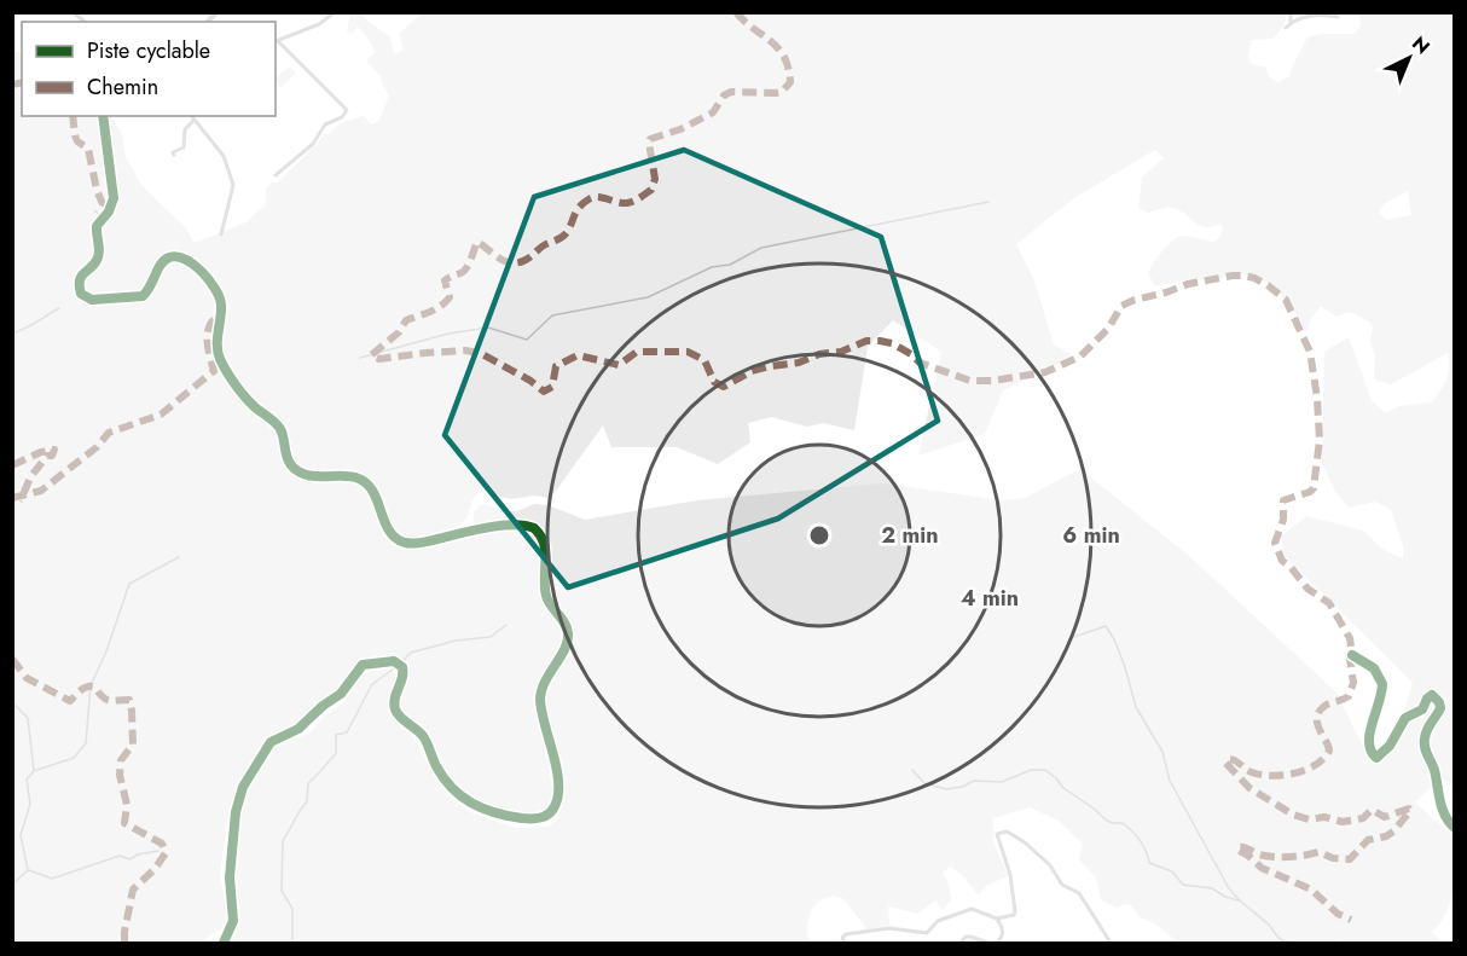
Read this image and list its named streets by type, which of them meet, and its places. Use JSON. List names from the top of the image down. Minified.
{"legend":["Piste cyclable","Chemin"],"north":"top right","rings":["2 min","6 min","4 min"]}
